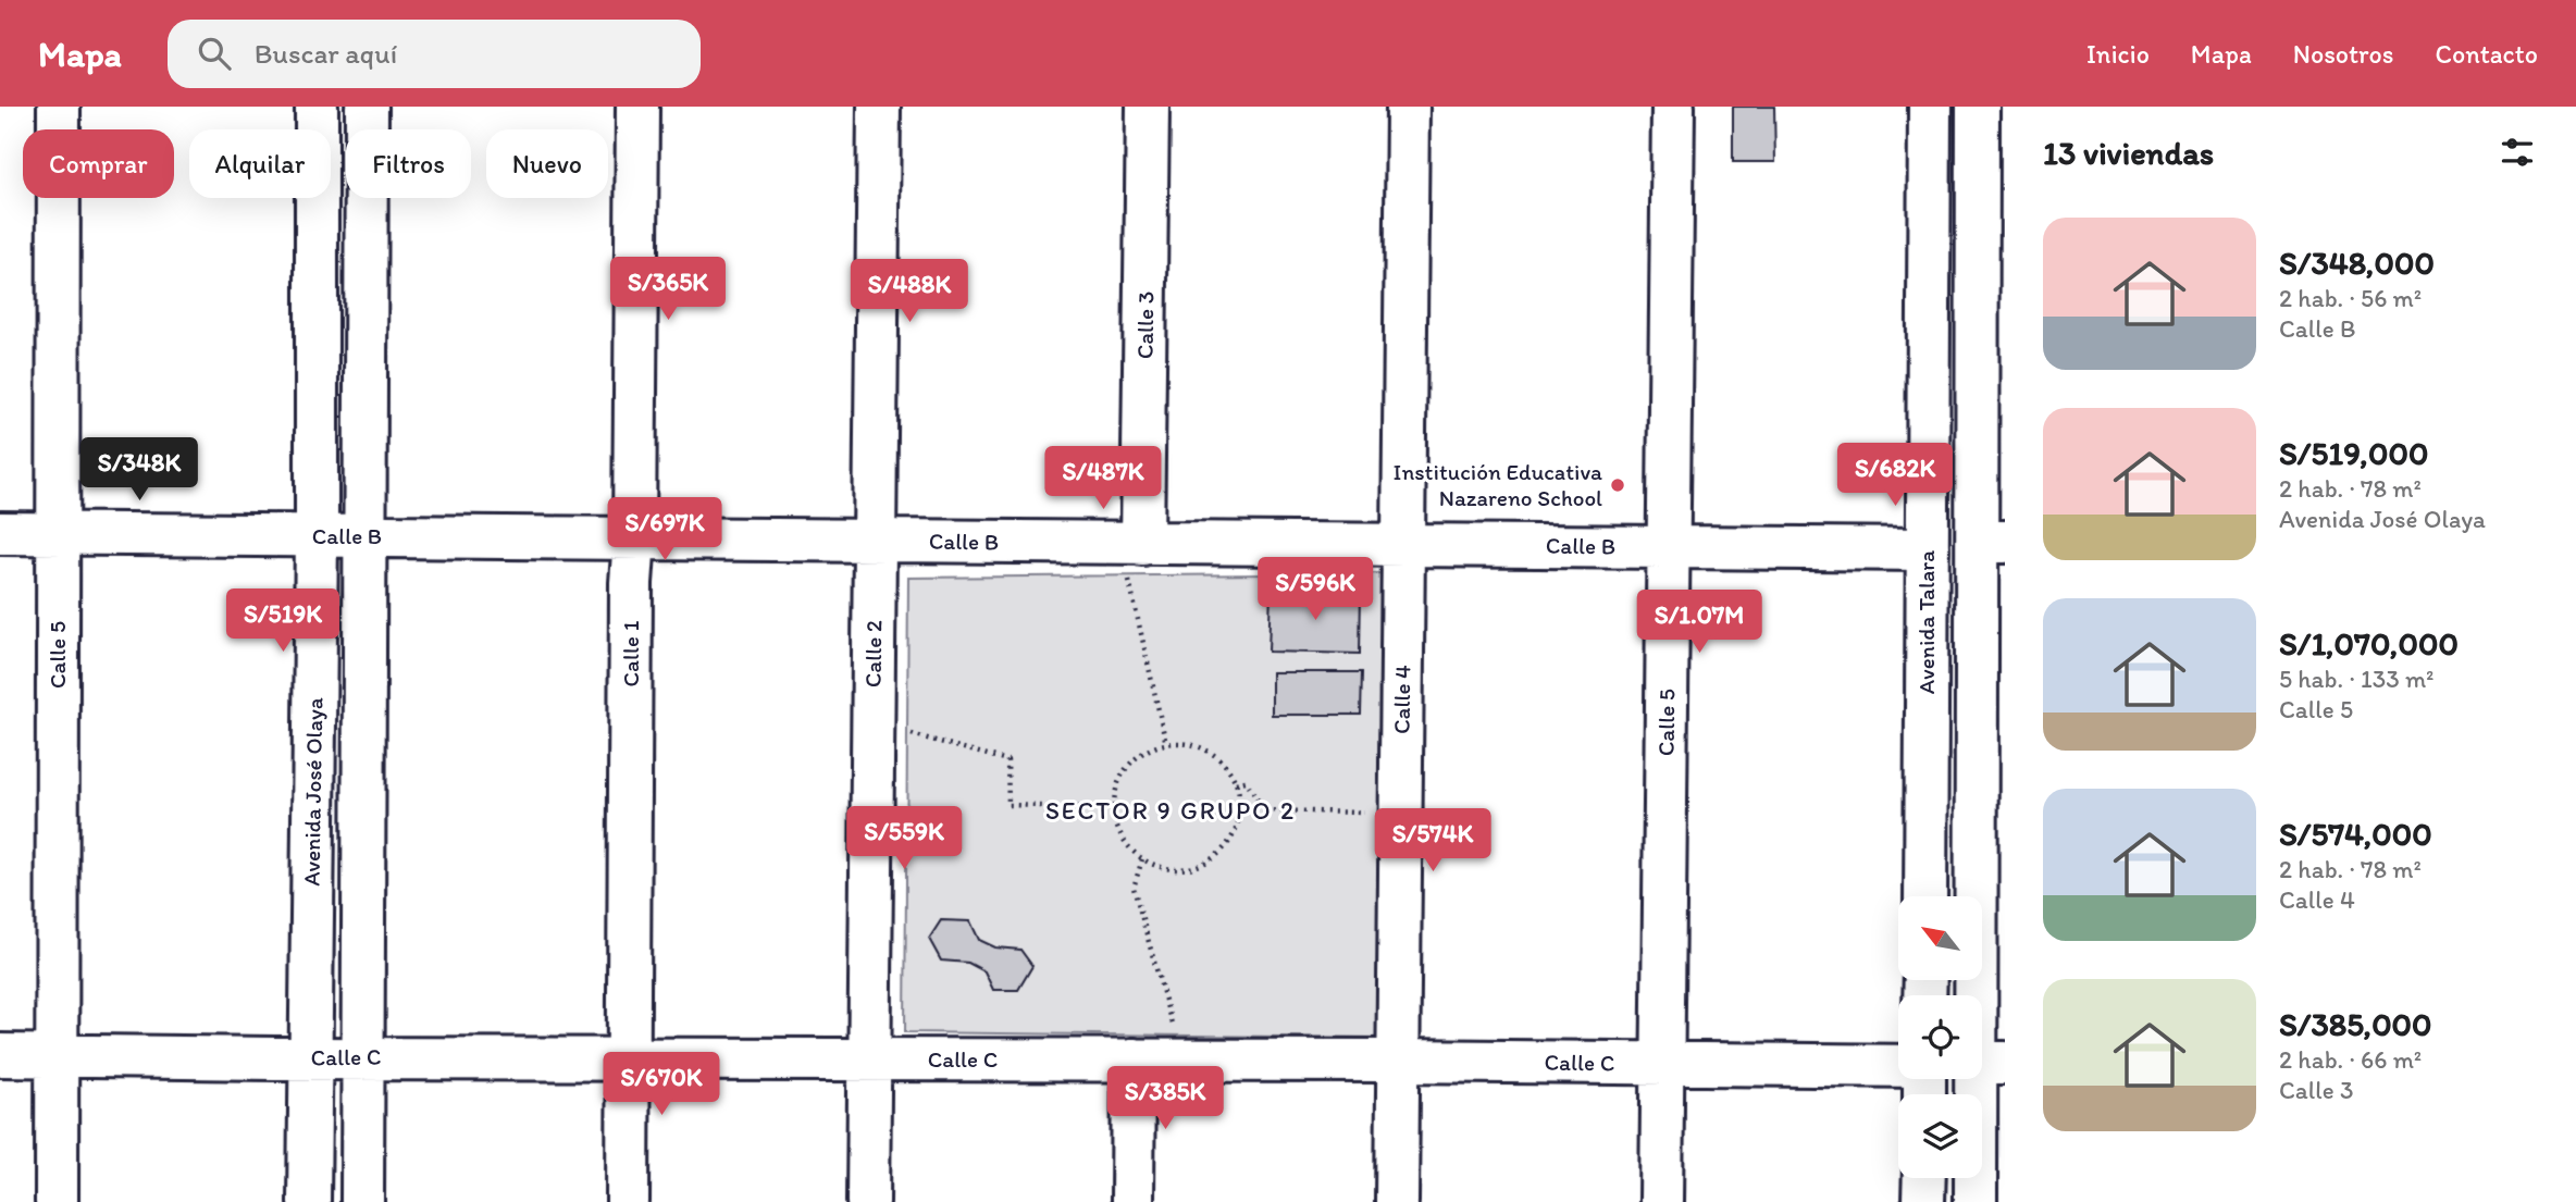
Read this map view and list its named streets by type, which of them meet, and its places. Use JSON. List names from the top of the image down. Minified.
{"streets":{"street":["Calle 3","Calle B","Avenida Talara","Calle 1","Calle 2","Calle 5","Calle 4","Avenida José Olaya","Calle C"]},"crossings":[["Calle 3","Calle B"],["Calle B","Avenida Talara"],["Calle B","Calle 1"],["Calle B","Calle 2"],["Calle B","Calle 5"],["Calle B","Calle 4"],["Calle B","Avenida José Olaya"],["Calle 1","Calle C"],["Calle 2","Calle C"],["Calle 5","Calle C"],["Calle 4","Calle C"],["Avenida José Olaya","Calle C"]],"districts":["SECTOR 9 GRUPO 2"],"places":["Institución Educativa Nazareno School"],"north":"top left","page":{"header":"Mapa","search":"Buscar aquí","nav":["Inicio","Mapa","Nosotros","Contacto"],"heading":"13 viviendas","chip":["Comprar","Alquilar","Filtros","Nuevo"],"list":[{"name":"S/348,000","note":"2 hab. · 56 m² · Calle B"},{"name":"S/519,000","note":"2 hab. · 78 m² · Avenida José Olaya"},{"name":"S/1,070,000","note":"5 hab. · 133 m² · Calle 5"},{"name":"S/574,000","note":"2 hab. · 78 m² · Calle 4"},{"name":"S/385,000","note":"2 hab. · 66 m² · Calle 3"}],"price":["S/365K","S/488K","S/348K","S/682K","S/487K","S/697K","S/596K","S/519K","S/1.07M","S/559K","S/574K","S/670K","S/385K"]}}
